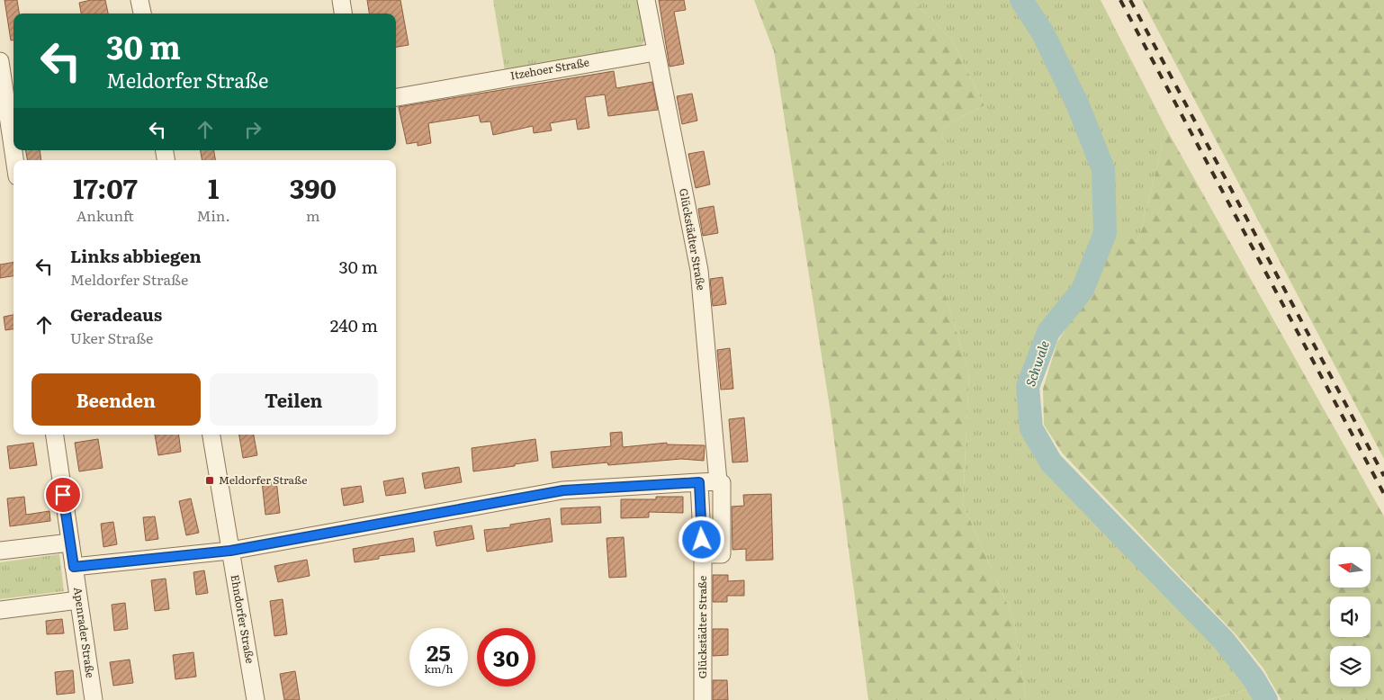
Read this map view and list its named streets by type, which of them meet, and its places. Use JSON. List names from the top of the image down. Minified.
{"streets":{"street":["Itzehoer Straße","Glückstädter Straße","Ehndorfer Straße","Apenrader Straße"]},"crossings":[["Itzehoer Straße","Glückstädter Straße"]],"water":["Schwale"],"places":{"transit":["Meldorfer Straße"]},"north":"left","page":{"turn":["30 m","Meldorfer Straße"],"eta":["17:07","Ankunft","1","Min.","390","m"],"list":[{"name":"Links abbiegen","note":"Meldorfer Straße","value":"30 m"},{"name":"Geradeaus","note":"Uker Straße","value":"240 m"}],"buttons":["Beenden","Teilen"],"speed":"25 km/h","limit":"30"}}
